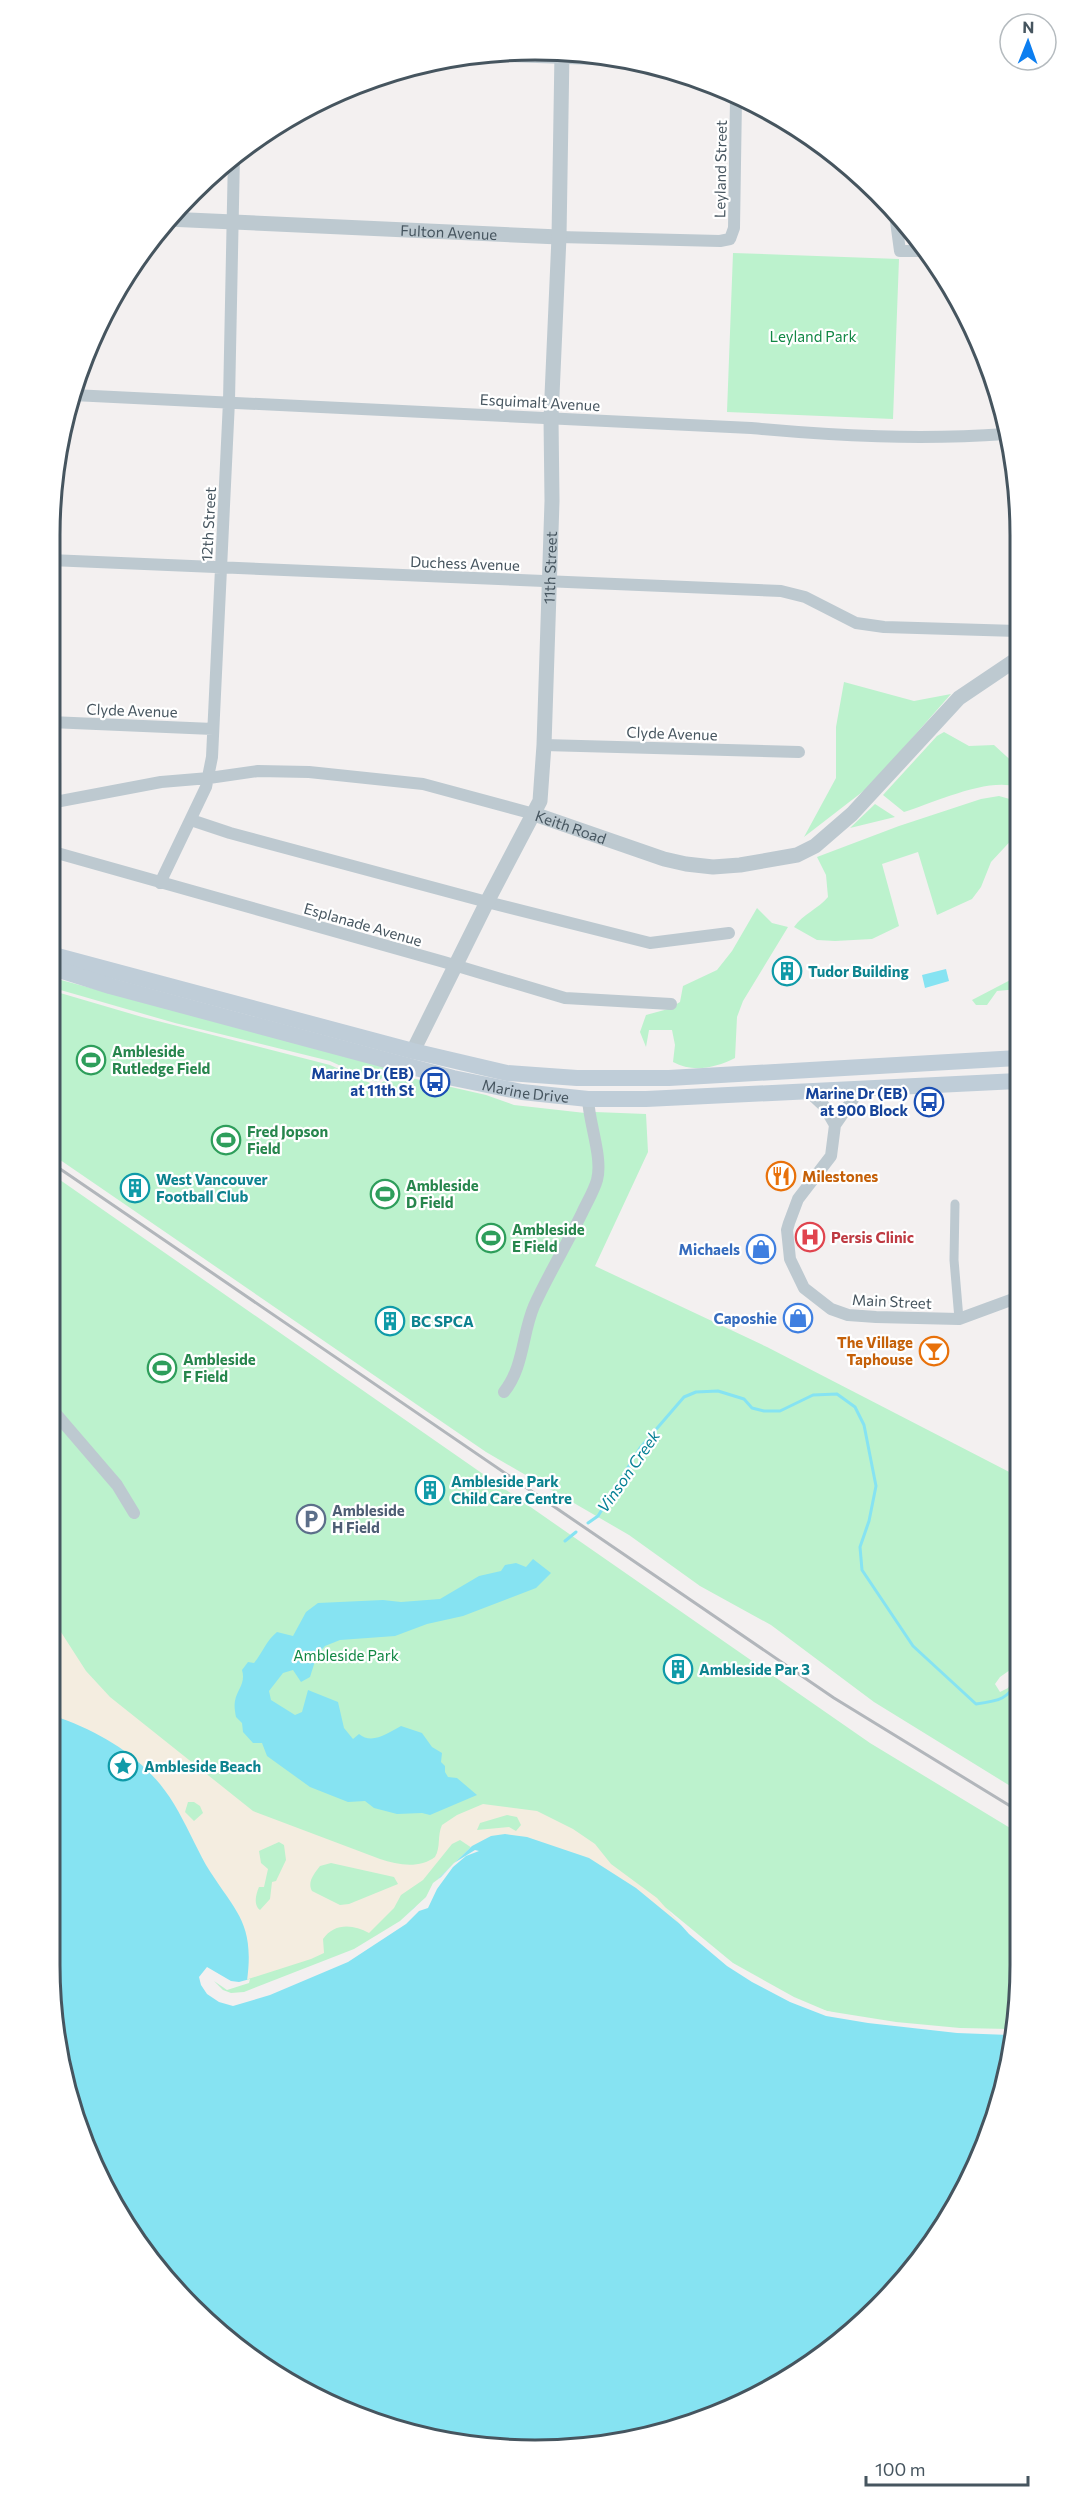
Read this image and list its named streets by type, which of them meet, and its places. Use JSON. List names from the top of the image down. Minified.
{"streets":{"main road":["Marine Drive"],"street":["Leyland Street","Fulton Avenue","Esquimalt Avenue","12th Street","Duchess Avenue","11th Street","Clyde Avenue","Keith Road","Esplanade Avenue","Main Street"]},"crossings":[["Leyland Street","Fulton Avenue"],["Fulton Avenue","12th Street"],["Fulton Avenue","11th Street"],["Esquimalt Avenue","12th Street"],["Esquimalt Avenue","11th Street"],["12th Street","Duchess Avenue"],["12th Street","Clyde Avenue"],["12th Street","Keith Road"],["12th Street","Esplanade Avenue"],["Duchess Avenue","11th Street"],["11th Street","Clyde Avenue"],["11th Street","Keith Road"],["11th Street","Esplanade Avenue"],["11th Street","Marine Drive"],["Marine Drive","Main Street"]],"water":["Vinson Creek"],"parks":["Leyland Park","Ambleside Park"],"places":{"building":["Tudor Building","West Vancouver Football Club","BC SPCA","Ambleside Park Child Care Centre","Ambleside Par 3"],"sports":["Ambleside Rutledge Field","Fred Jopson Field","Ambleside D Field","Ambleside E Field","Ambleside F Field"],"bus stop":["Marine Dr (EB) at 11th St","Marine Dr (EB) at 900 Block"],"restaurant":["Milestones"],"hospital":["Persis Clinic"],"shop":["Michaels","Caposhie"],"bar":["The Village Taphouse"],"parking":["Ambleside H Field"],"place":["Ambleside Beach"]},"scale_bar":"100 m","north":"top"}
